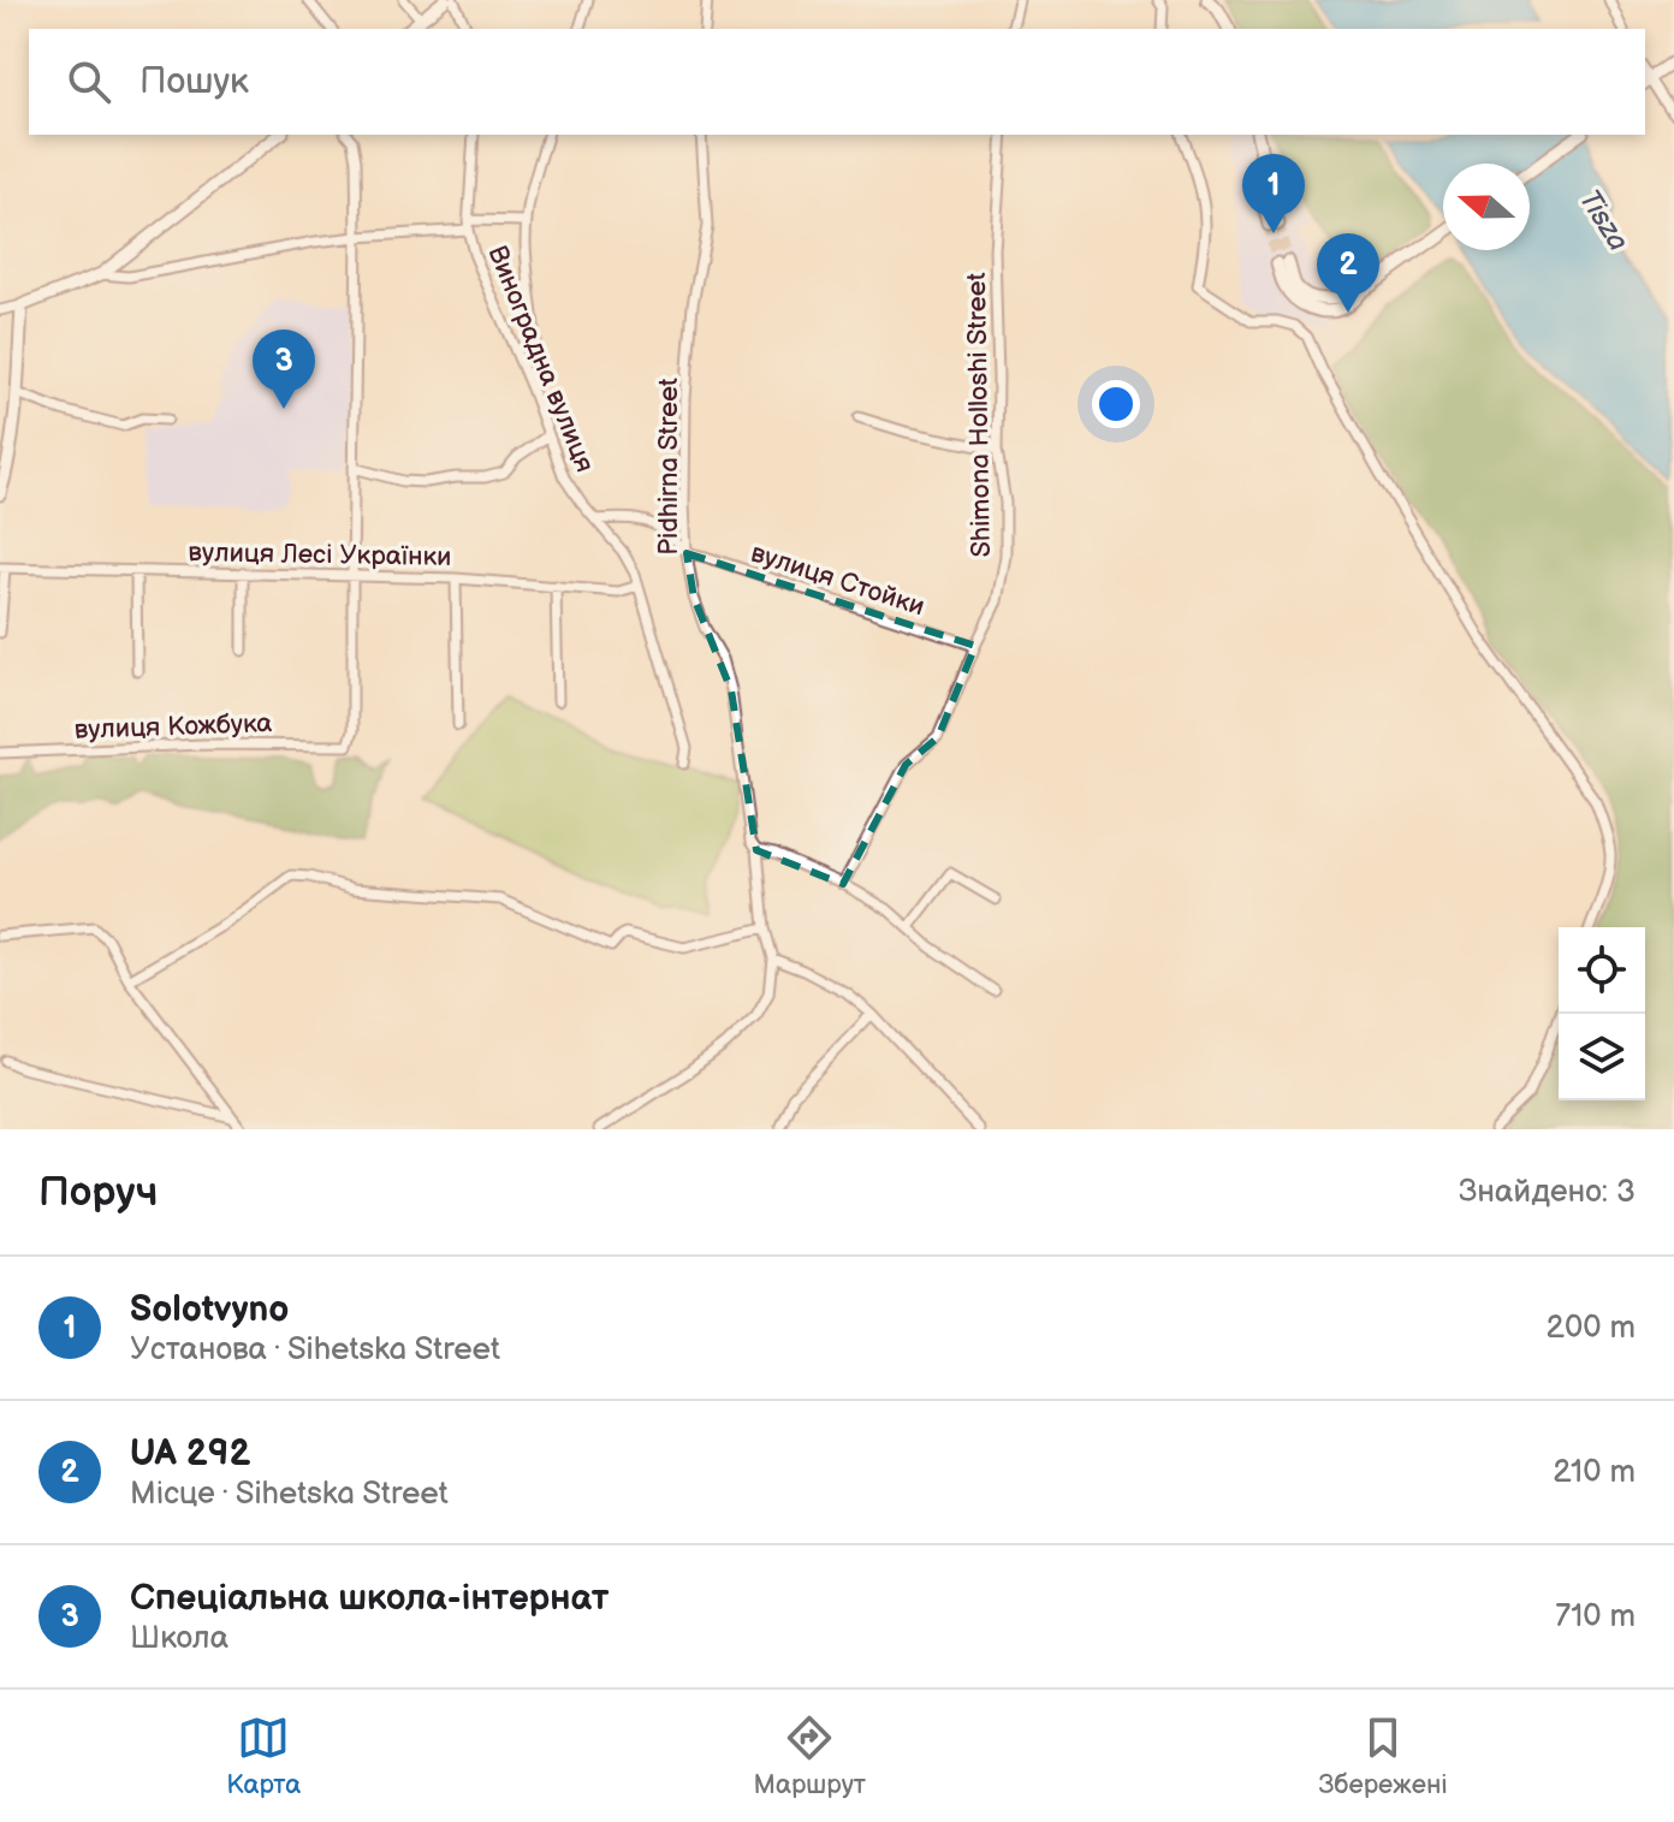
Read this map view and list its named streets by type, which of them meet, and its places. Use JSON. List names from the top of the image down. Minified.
{"streets":{"street":["Виноградна вулиця","Shimona Holloshi Street","Pidhirna Street","вулиця Лесі Українки","вулиця Стойки","вулиця Кожбука"]},"crossings":[["Виноградна вулиця","вулиця Лесі Українки"],["Shimona Holloshi Street","вулиця Стойки"],["Pidhirna Street","вулиця Стойки"],["вулиця Лесі Українки","вулиця Кожбука"]],"water":["Tisza"],"north":"left","page":{"search":"Пошук","pins":["1","2","3"],"heading":["Поруч","Знайдено: 3"],"list":[{"mark":"1","name":"Solotvyno","note":"Установа · Sihetska Street","value":"200 m"},{"mark":"2","name":"UA 292","note":"Місце · Sihetska Street","value":"210 m"},{"mark":"3","name":"Спеціальна школа-інтернат","note":"Школа","value":"710 m"}],"nav":["Карта","Маршрут","Збережені"]}}
